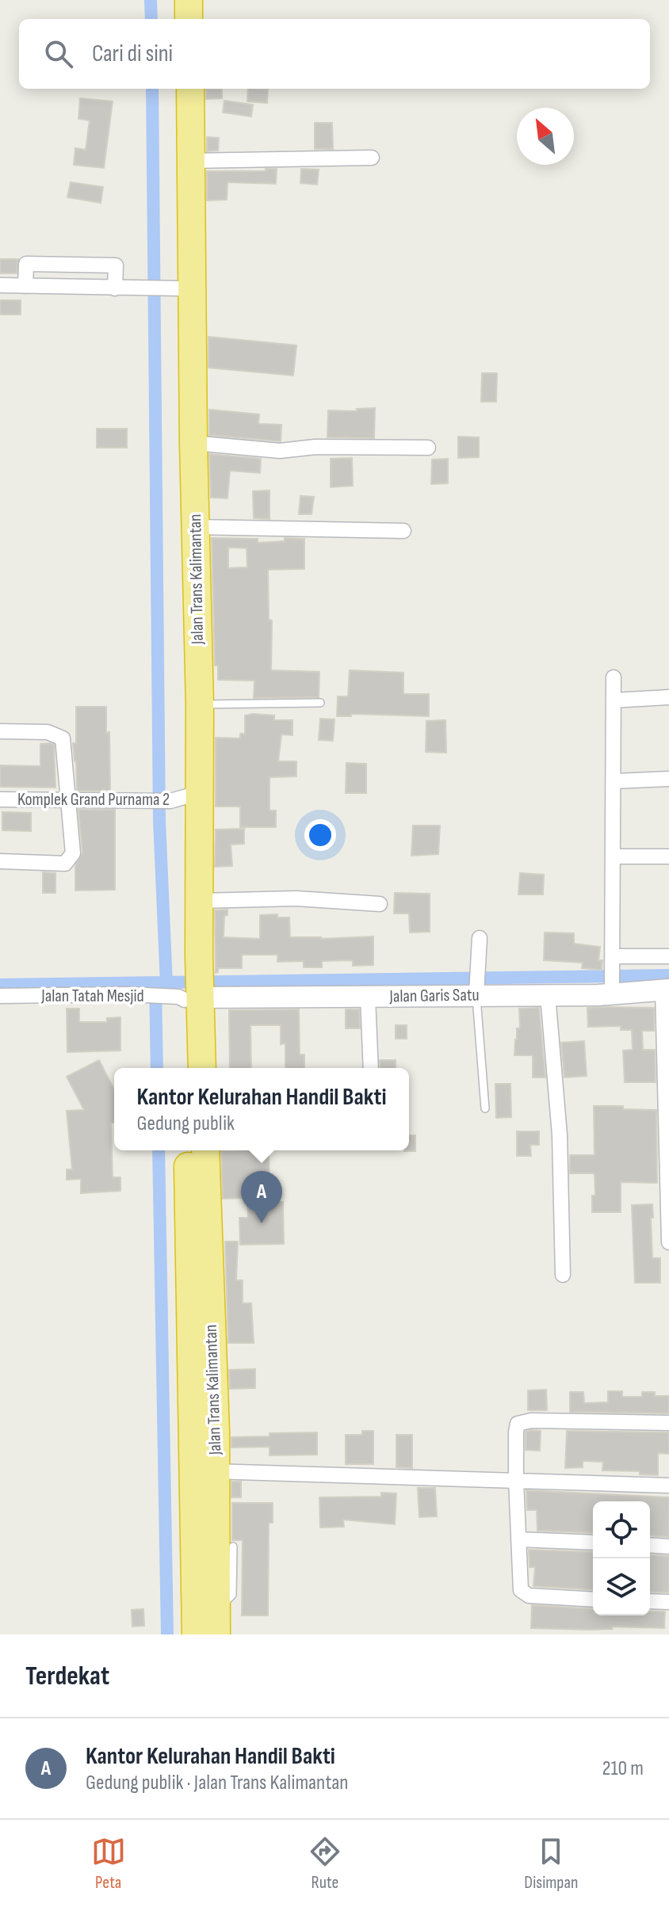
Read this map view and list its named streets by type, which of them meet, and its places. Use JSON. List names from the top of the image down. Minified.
{"streets":{"highway":["Jalan Trans Kalimantan"],"street":["Komplek Grand Purnama 2","Jalan Tatah Mesjid","Jalan Garis Satu"]},"crossings":[["Jalan Trans Kalimantan","Komplek Grand Purnama 2"],["Jalan Trans Kalimantan","Jalan Tatah Mesjid"],["Jalan Trans Kalimantan","Jalan Garis Satu"],["Jalan Tatah Mesjid","Jalan Garis Satu"]],"north":"top left","page":{"search":"Cari di sini","popup":["Kantor Kelurahan Handil Bakti","Gedung publik"],"pins":"A","heading":"Terdekat","list":[{"mark":"A","name":"Kantor Kelurahan Handil Bakti","note":"Gedung publik · Jalan Trans Kalimantan","value":"210 m"}],"nav":["Peta","Rute","Disimpan"]}}
